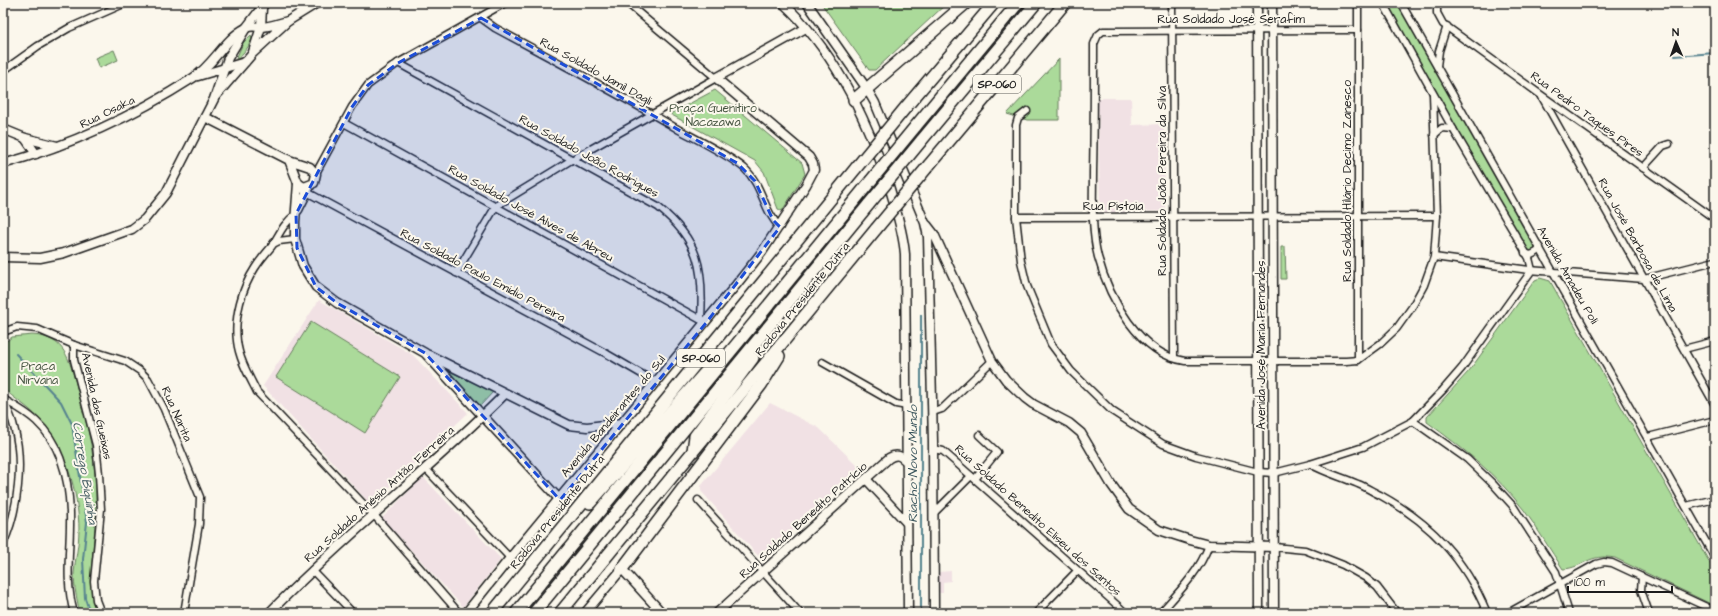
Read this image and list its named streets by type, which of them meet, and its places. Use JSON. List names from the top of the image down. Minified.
{"streets":{"highway":["SP-060","Rodovia Presidente Dutra"],"main road":["Rua Osaka","Avenida José Maria Fernandes","Avenida Bandeirantes do Sul","Rua Soldado Anésio Antão Ferreira","Rua Soldado Benedito Patrício"],"street":["Rua Soldado José Serafim","Rua Soldado Jamil Dagli","Rua Pedro Taques Pires","Rua Soldado João Rodrigues","Rua Soldado João Pereira da Silva","Rua Soldado Hilário Decimo Zanesco","Rua Pistoia","Rua Soldado José Alves de Abreu","Rua José Barbosa de Lima","Rua Soldado Paulo Emídio Pereira","Avenida Amadeu Poli","Avenida das Gueixas","Rua Narita","Rua Soldado Benedito Eliseu dos Santos"]},"crossings":[["Rua Soldado José Serafim","Rua Soldado João Pereira da Silva"],["Rua Soldado José Serafim","Rua Soldado Hilário Decimo Zanesco"],["Rua Soldado José Serafim","Rua Pistoia"],["Rua Soldado José Serafim","Avenida José Maria Fernandes"],["Rua Soldado Jamil Dagli","Avenida Bandeirantes do Sul"],["Rua Pedro Taques Pires","Rua José Barbosa de Lima"],["Rua Soldado João Rodrigues","Rua Soldado José Alves de Abreu"],["Rua Soldado João Rodrigues","Avenida Bandeirantes do Sul"],["Rua Soldado João Pereira da Silva","Rua Pistoia"],["Rua Pistoia","Avenida José Maria Fernandes"],["Rua Soldado José Alves de Abreu","Avenida Bandeirantes do Sul"],["Rua Soldado Paulo Emídio Pereira","Avenida Bandeirantes do Sul"],["Avenida das Gueixas","Rua Narita"]],"water":["Riacho Novo Mundo","Córrego Biquinha"],"parks":["Praça Guenitiro Nacazawa","Praça Nirvana"],"scale_bar":"100 m","north":"top"}
